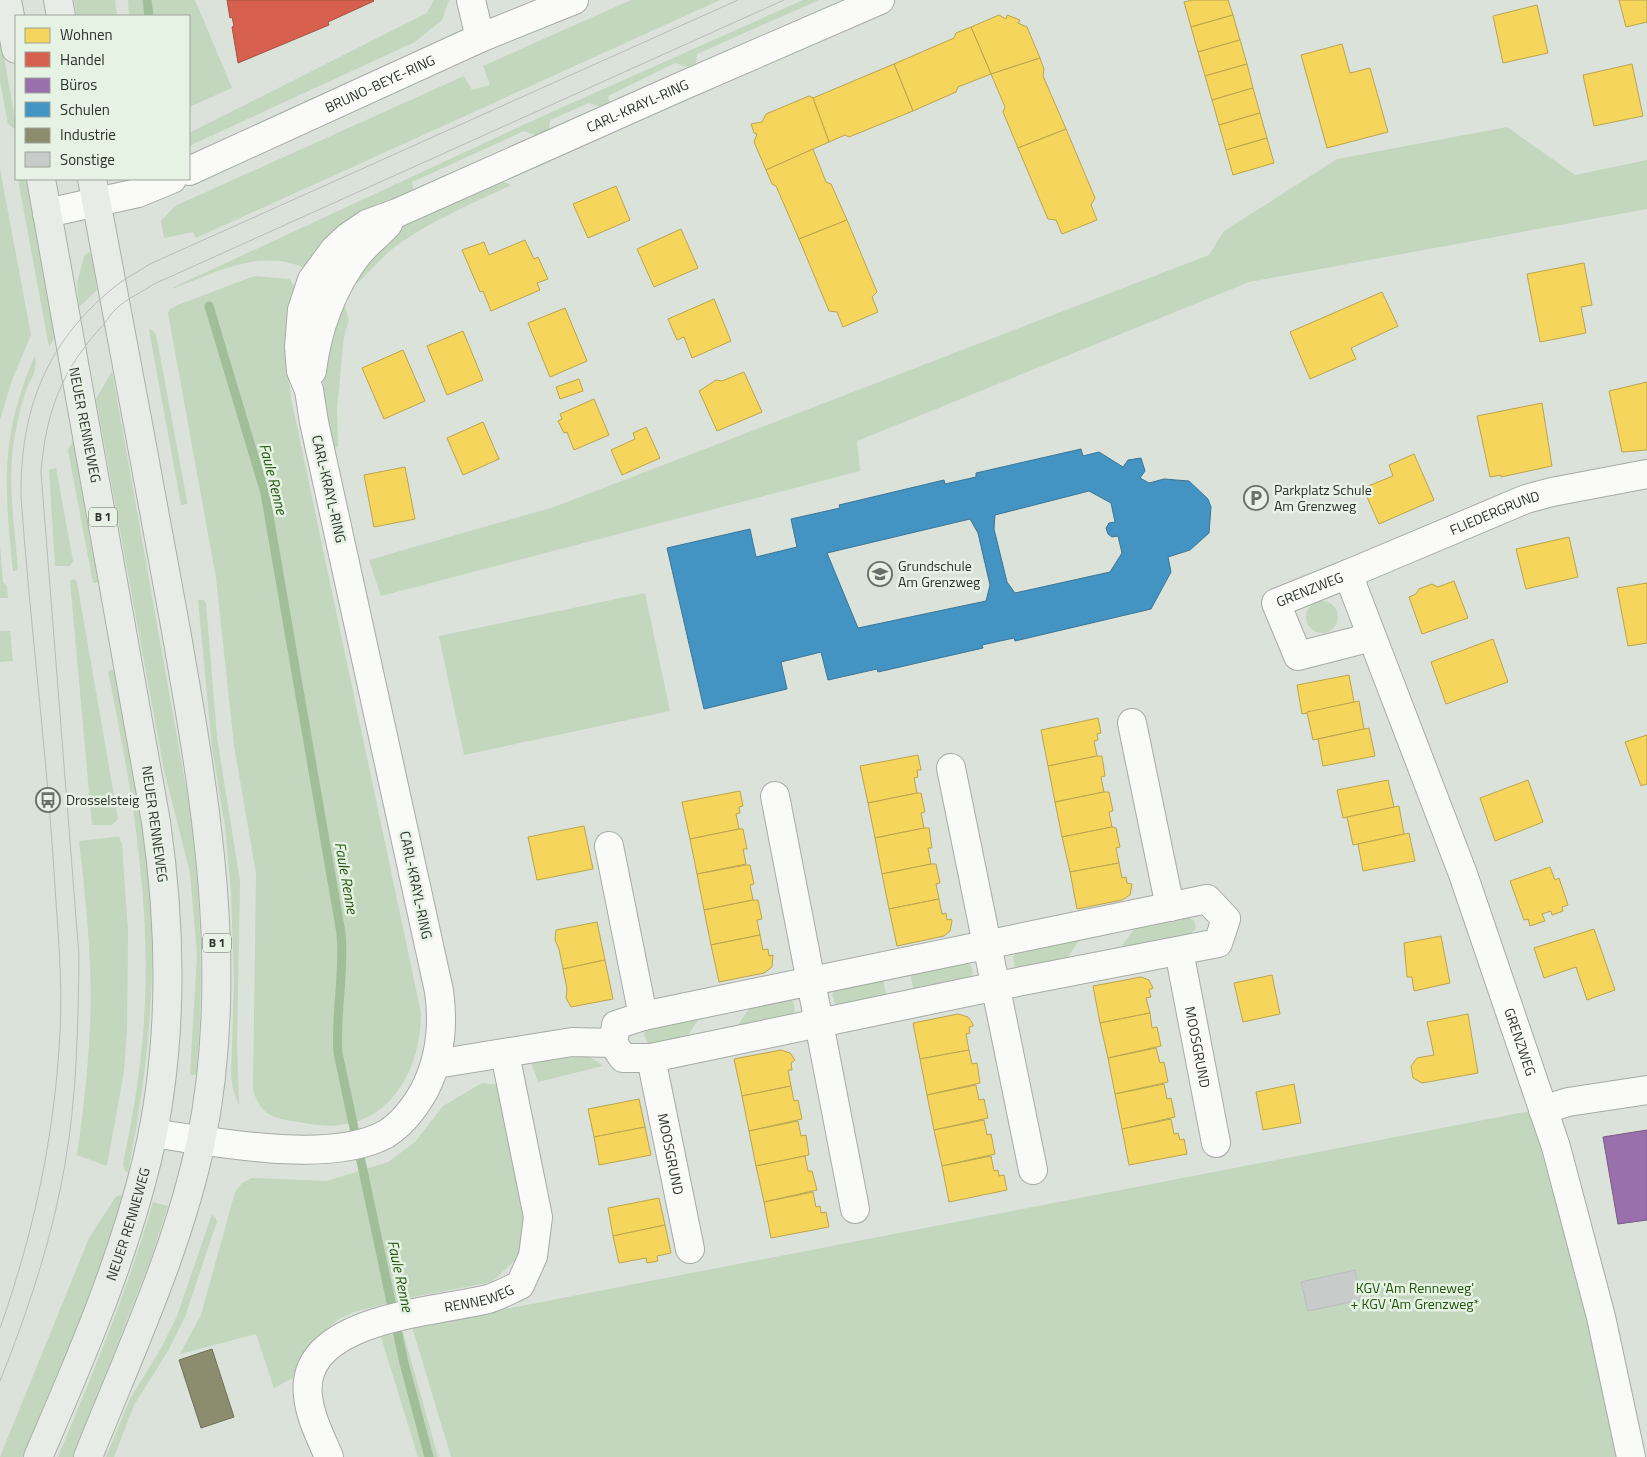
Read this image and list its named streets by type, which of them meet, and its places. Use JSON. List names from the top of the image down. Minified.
{"streets":{"main road":["NEUER RENNEWEG","B 1"],"street":["BRUNO-BEYE-RING","CARL-KRAYL-RING","FLIEDERGRUND","GRENZWEG","MOOSGRUND","RENNEWEG"]},"crossings":[["CARL-KRAYL-RING","NEUER RENNEWEG"],["CARL-KRAYL-RING","B 1"],["FLIEDERGRUND","GRENZWEG"]],"water":["Faule Renne"],"parks":["KGV 'Am Renneweg' + KGV 'Am Grenzweg*"],"places":{"parking":["Parkplatz Schule Am Grenzweg"],"school or university":["Grundschule Am Grenzweg"],"bus stop":["Drosselsteig"]},"legend":["Wohnen","Handel","Büros","Schulen","Industrie","Sonstige"]}
